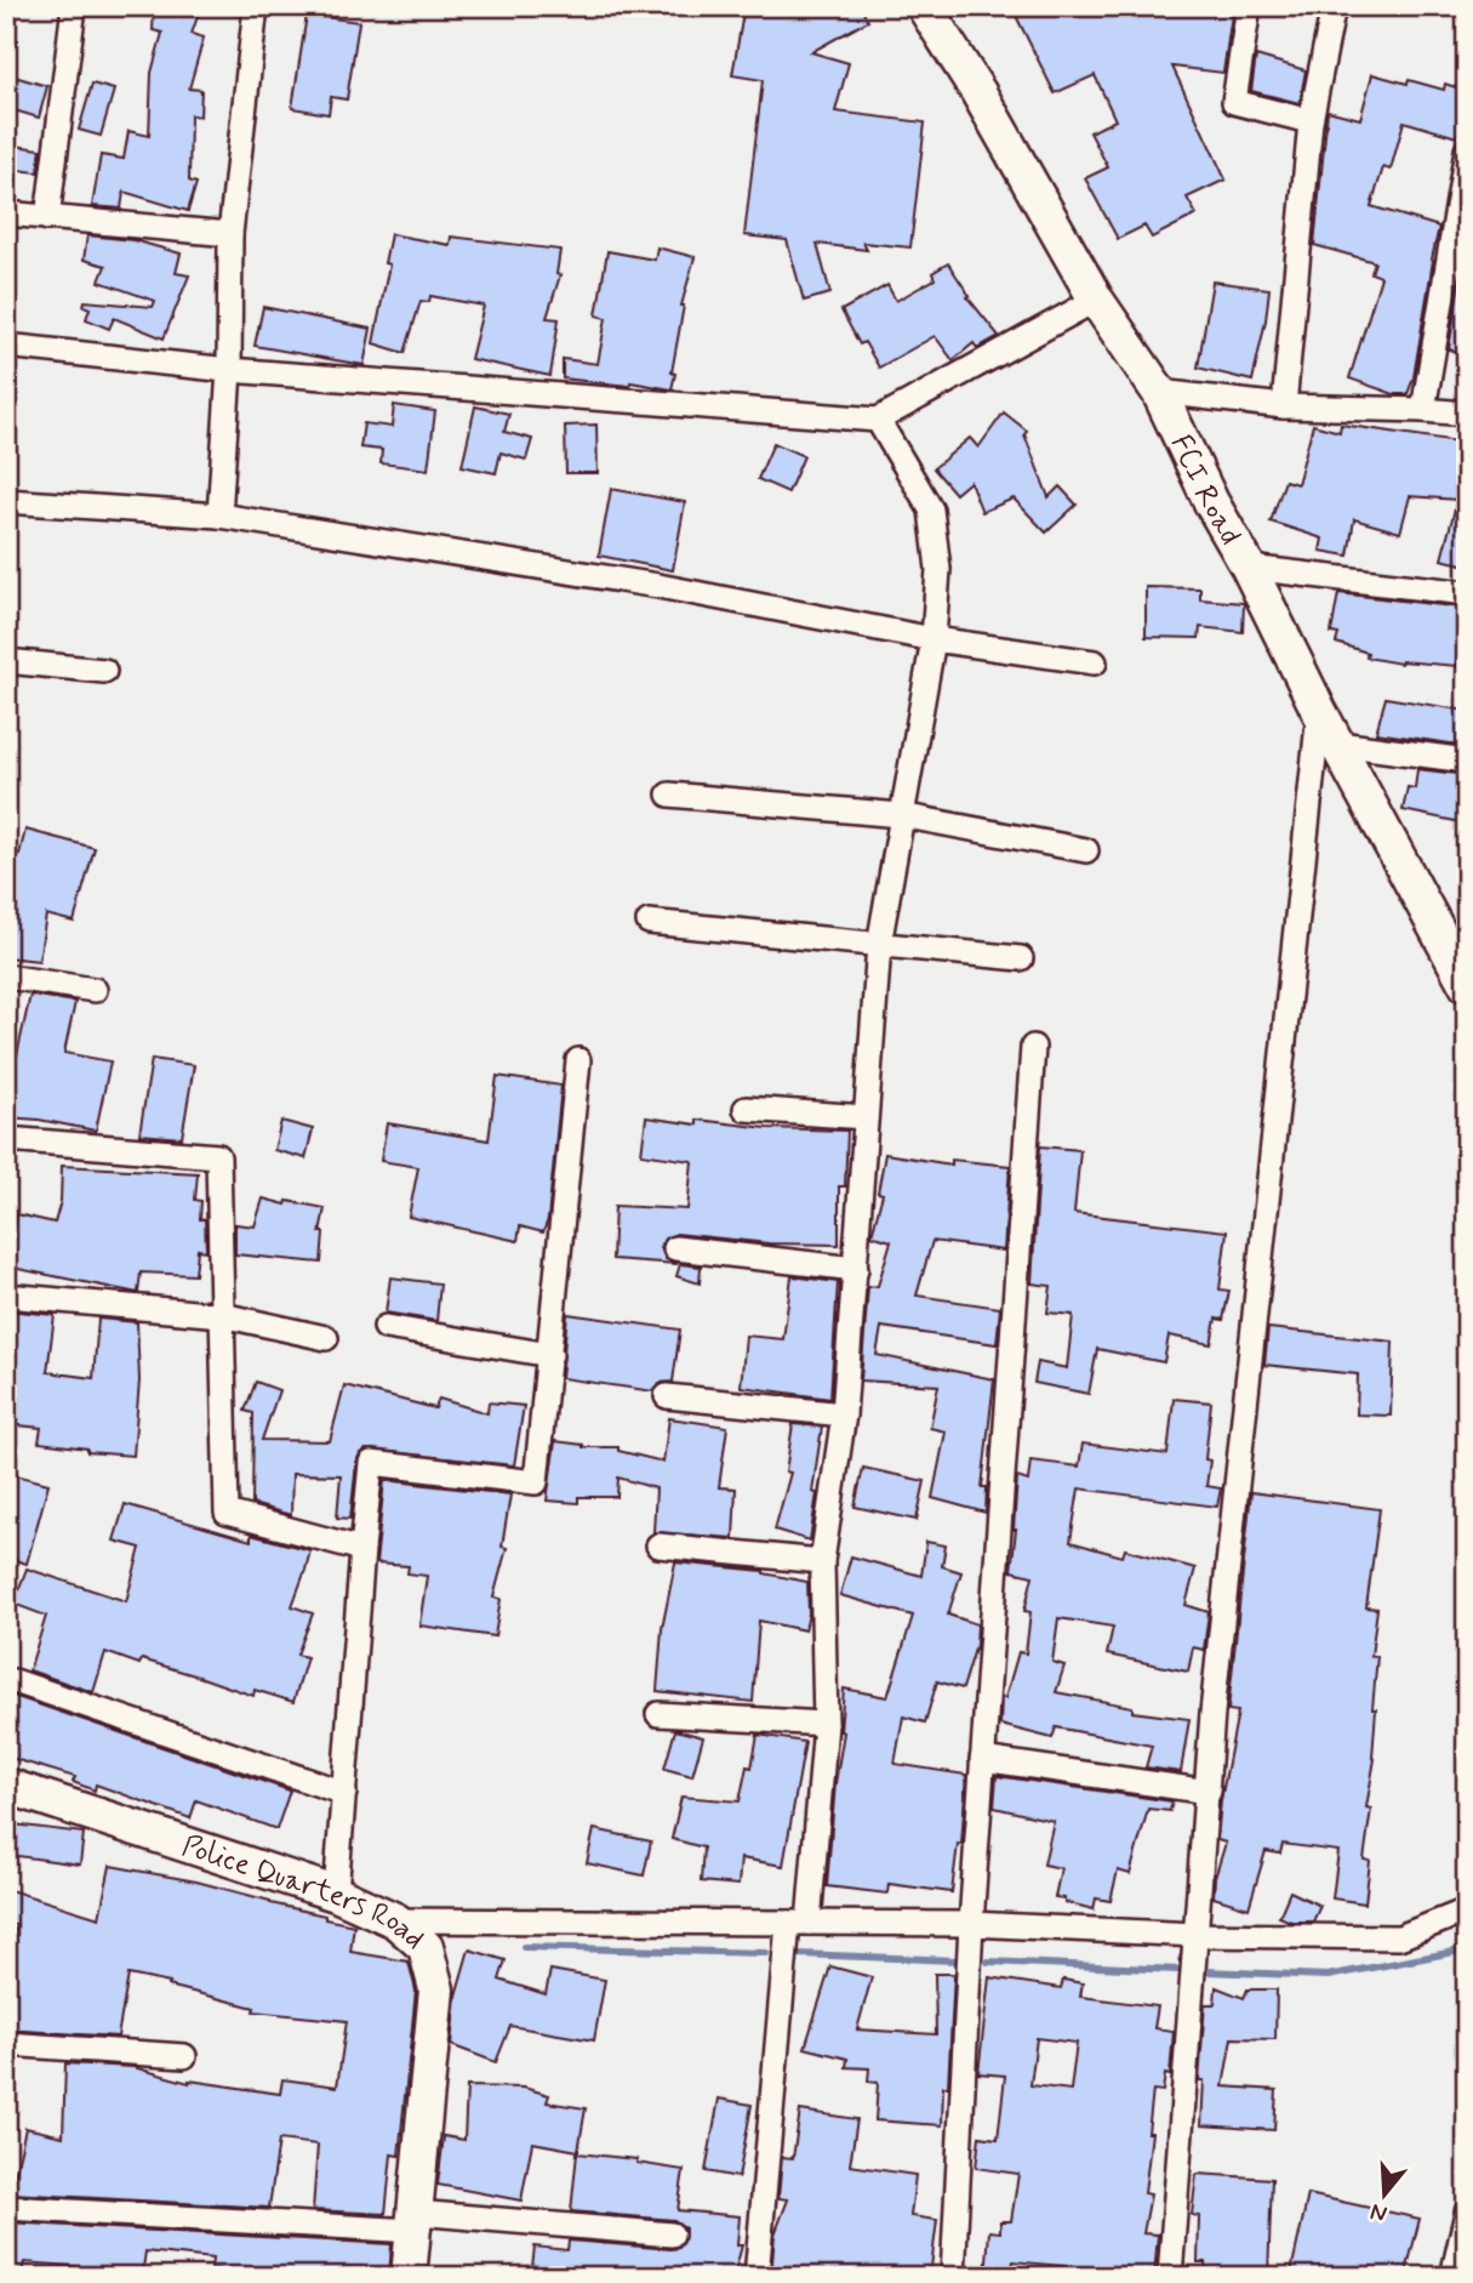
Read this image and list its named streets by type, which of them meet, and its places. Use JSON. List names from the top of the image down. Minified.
{"streets":{"street":["FCI Road","Police Quarters Road"]},"north":"bottom"}
